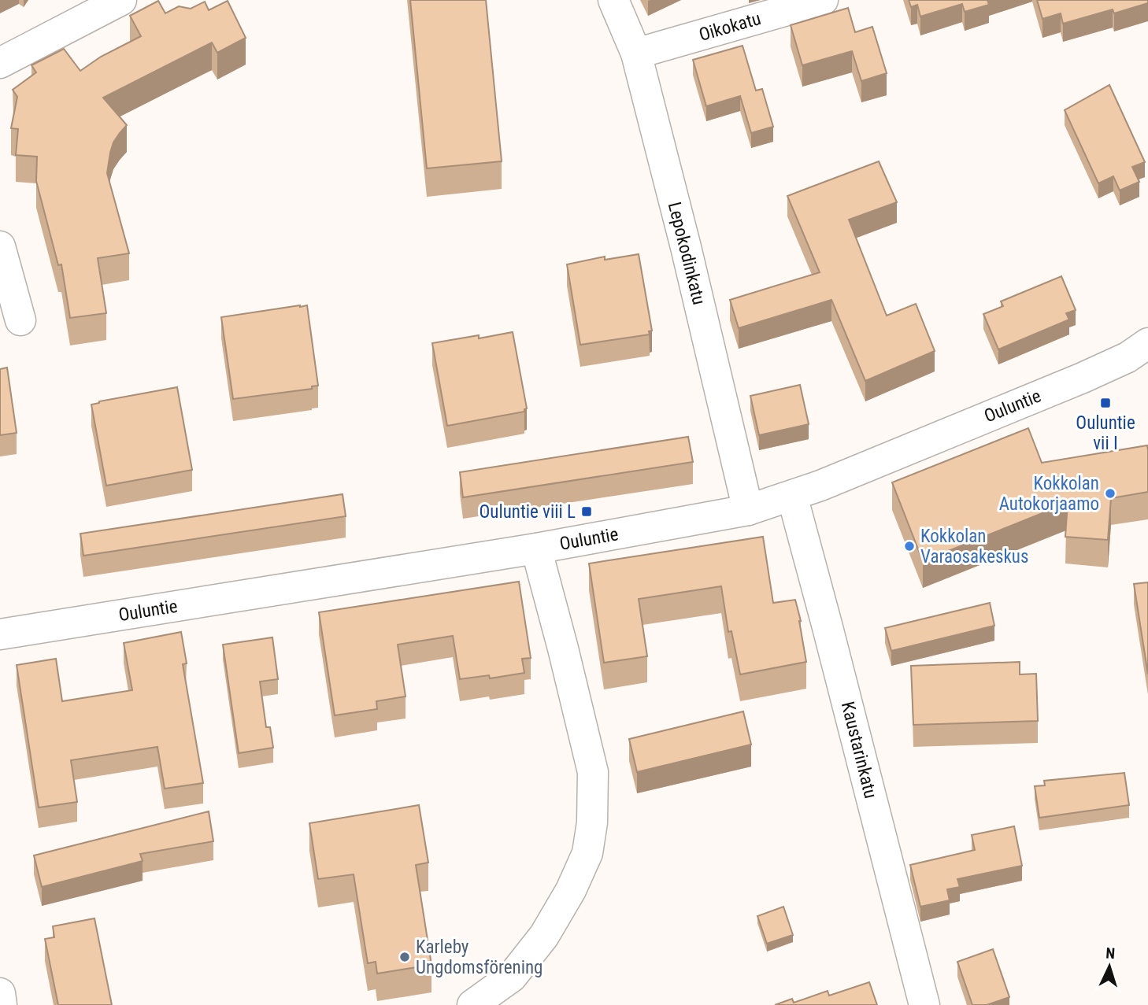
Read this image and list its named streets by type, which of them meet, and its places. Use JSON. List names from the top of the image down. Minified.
{"streets":{"street":["Oikokatu","Lepokodinkatu","Ouluntie","Kaustarinkatu"]},"crossings":[["Oikokatu","Lepokodinkatu"],["Lepokodinkatu","Ouluntie"],["Ouluntie","Kaustarinkatu"]],"places":{"transit":["Ouluntie vii I","Ouluntie viii L"],"other":["Kokkolan Autokorjaamo","Kokkolan Varaosakeskus","Karleby Ungdomsförening"]},"north":"top"}
